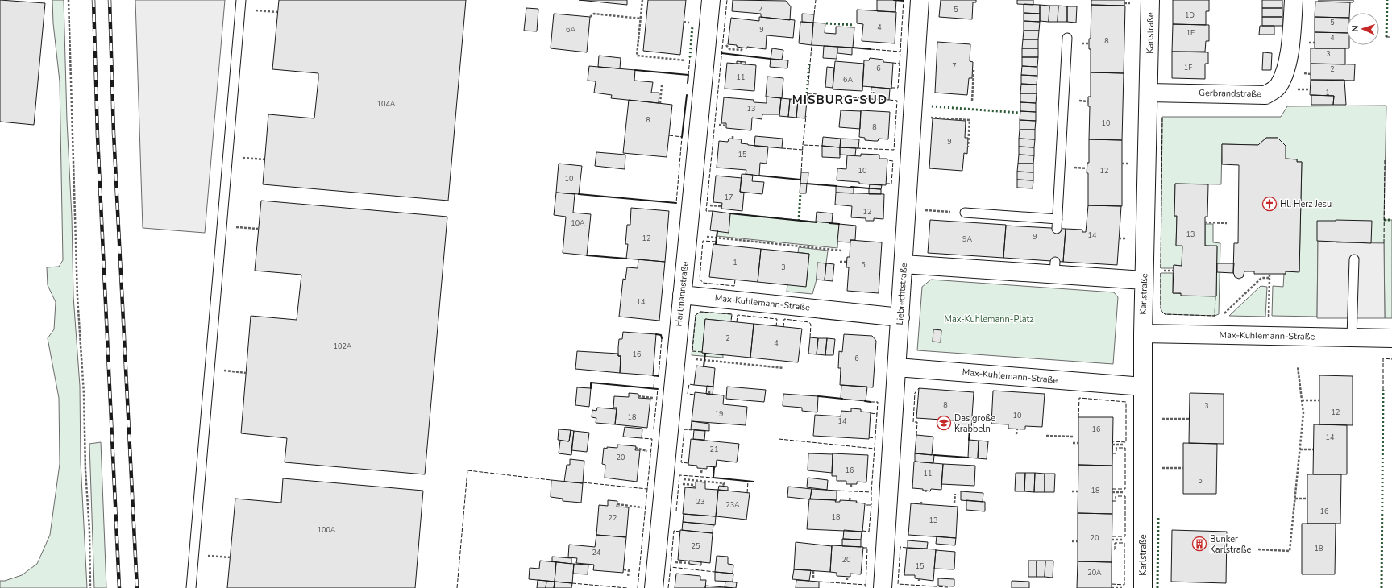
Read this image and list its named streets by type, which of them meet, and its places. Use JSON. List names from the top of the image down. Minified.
{"streets":{"street":["Karlstraße","Gerbrandstraße","Hartmannstraße","Liebrechtstraße","Max-Kuhlemann-Straße"]},"crossings":[["Karlstraße","Gerbrandstraße"],["Karlstraße","Max-Kuhlemann-Straße"],["Hartmannstraße","Max-Kuhlemann-Straße"],["Liebrechtstraße","Max-Kuhlemann-Straße"]],"districts":["MISBURG-SÜD"],"parks":["Max-Kuhlemann-Platz"],"places":{"church":["Hl. Herz Jesu"],"school or university":["Das große Krabbeln"],"building":["Bunker Karlstraße"]},"house_numbers":["7","5","1D","5","4","6A","9","1E","4","8","3","7","1F","6","2","11","6A","1","104A","13","8","10","8","9","15","10","12","10","17","12","10A","13","14","9","12","9A","1","5","3","14","2","4","102A","16","6","8","3","12","19","10","18","14","16","14","21","20","16","11","5","18","23","23A","16","18","22","13","100A","20","25","18","24","20","15","20A"],"north":"left"}
